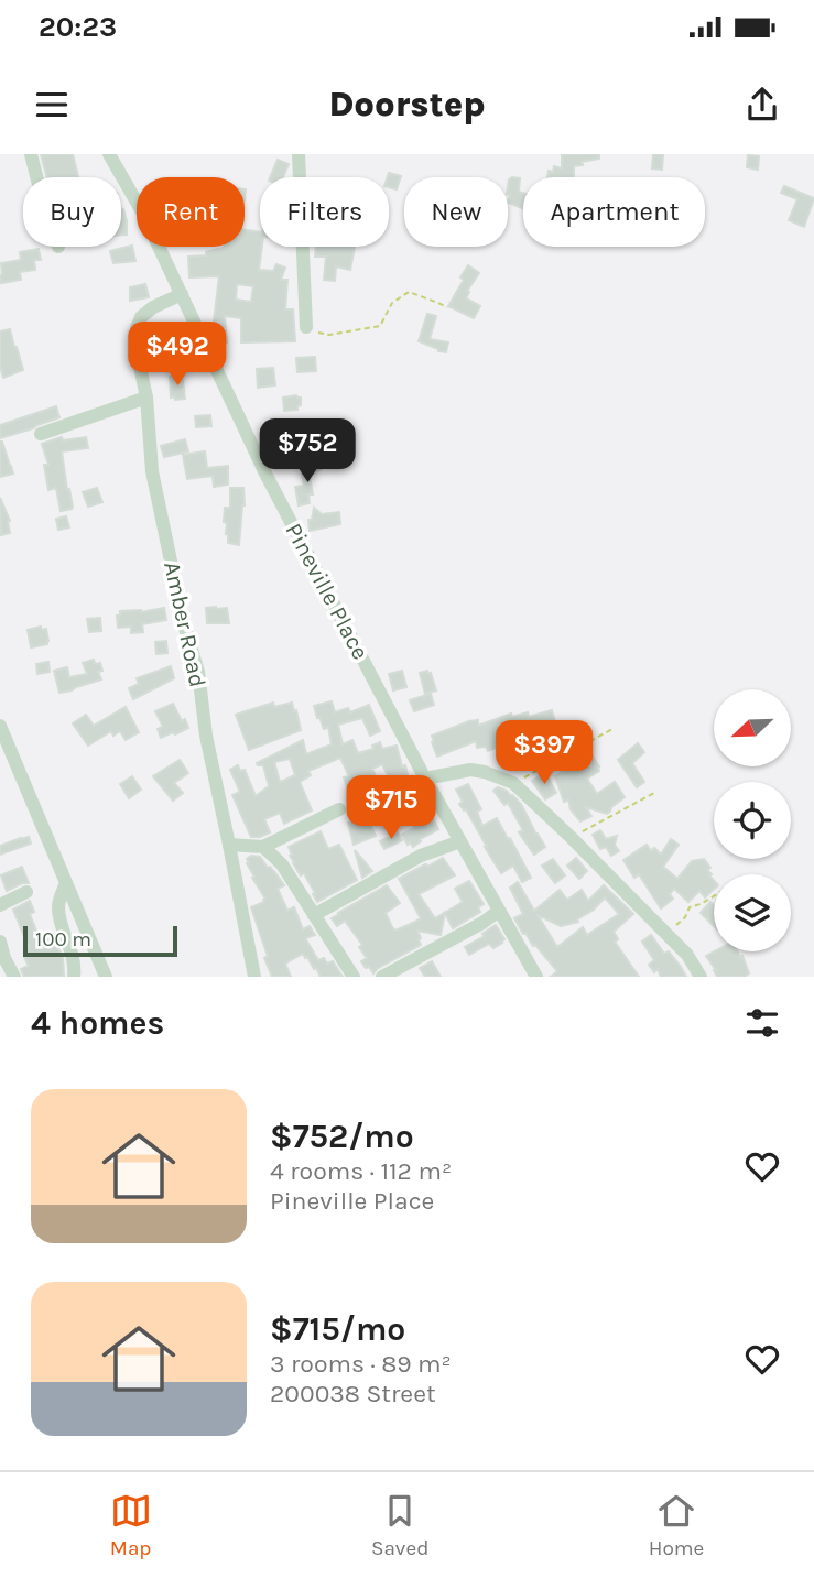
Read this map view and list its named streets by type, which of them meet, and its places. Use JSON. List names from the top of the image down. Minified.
{"streets":{"street":["Pineville Place","Amber Road"]},"crossings":[["Pineville Place","Amber Road"]],"scale_bar":"100 m","north":"bottom left","page":{"status":"20:23","header":"Doorstep","chip":["Buy","Rent","Filters","New","Apartment"],"price":["$492","$752","$397","$715"],"scale":"100 m","heading":"4 homes","list":[{"name":"$752/mo","note":"4 rooms · 112 m² · Pineville Place"},{"name":"$715/mo","note":"3 rooms · 89 m² · 200038 Street"}],"tabs":["Map","Saved","Home"]}}
